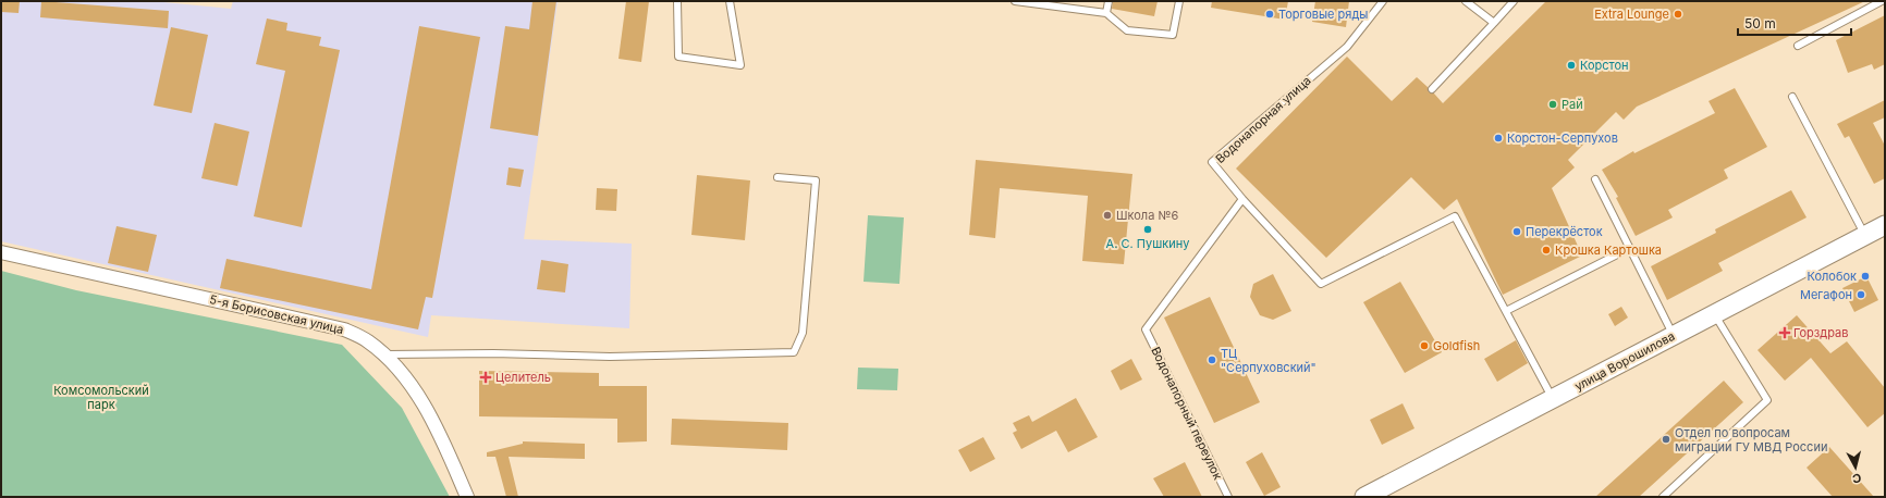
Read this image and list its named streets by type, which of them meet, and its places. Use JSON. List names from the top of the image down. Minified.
{"streets":{"main road":["улица Ворошилова"],"street":["5-я Борисовская улица"],"lane":["Водонапорная улица","Водонапорный переулок"]},"crossings":[["Водонапорная улица","Водонапорный переулок"]],"parks":["Комсомольский парк"],"places":{"other":["Торговые ряды","Extra Lounge","Корстон","Рай","Корстон-Серпухов","Школа №6","А. С. Пушкину","Перекрёсток","Крошка Картошка","Колобок","Мегафон","Goldfish","ТЦ \"Серпуховский\"","Отдел по вопросам миграции ГУ МВД России"],"health":["Горздрав","Целитель"]},"scale_bar":"50 m","north":"bottom"}
